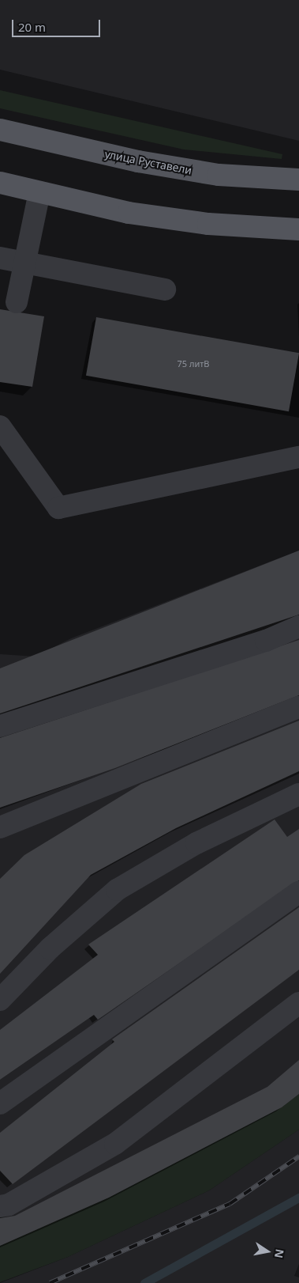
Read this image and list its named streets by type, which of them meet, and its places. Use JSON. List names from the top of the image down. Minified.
{"streets":{"main road":["улица Руставели"]},"house_numbers":["75 литВ"],"scale_bar":"20 m","north":"right"}
